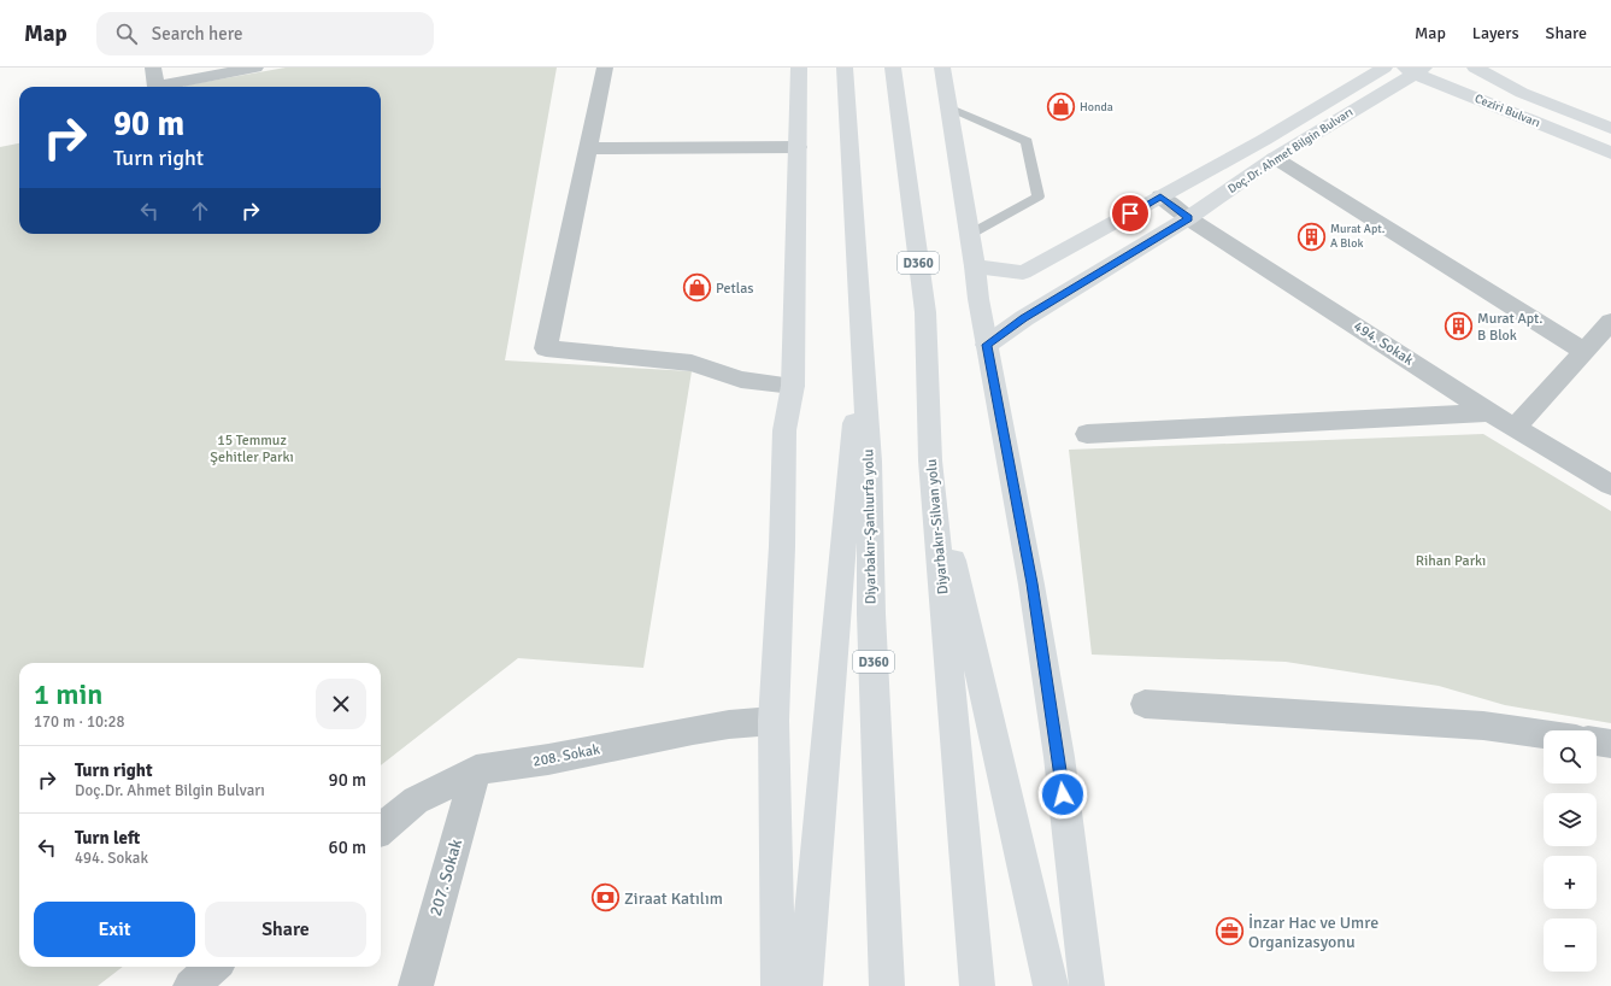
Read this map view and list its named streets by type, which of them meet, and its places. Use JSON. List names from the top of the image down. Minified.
{"streets":{"main road":["Ceziri Bulvarı","Doç.Dr. Ahmet Bilgin Bulvarı","D360","Diyarbakır-Şanlıurfa yolu","Diyarbakır-Silvan yolu"],"street":["494. Sokak","208. Sokak","207. Sokak"]},"crossings":[["Ceziri Bulvarı","Doç.Dr. Ahmet Bilgin Bulvarı"],["Doç.Dr. Ahmet Bilgin Bulvarı","494. Sokak"],["208. Sokak","207. Sokak"]],"parks":["15 Temmuz Şehitler Parkı","Rihan Parkı"],"places":{"shop":["Honda","Petlas"],"building":["Murat Apt. A Blok","Murat Apt. B Blok"],"bank":["Ziraat Katılım"],"office":["İnzar Hac ve Umre Organizasyonu"]},"page":{"header":"Map","search":"Search here","nav":["Map","Layers","Share"],"turn":["90 m","Turn right"],"heading":["1 min","170 m · 10:28"],"map_buttons":["+","−"],"list":[{"name":"Turn right","note":"Doç.Dr. Ahmet Bilgin Bulvarı","value":"90 m"},{"name":"Turn left","note":"494. Sokak","value":"60 m"}],"buttons":["Exit","Share"]}}
